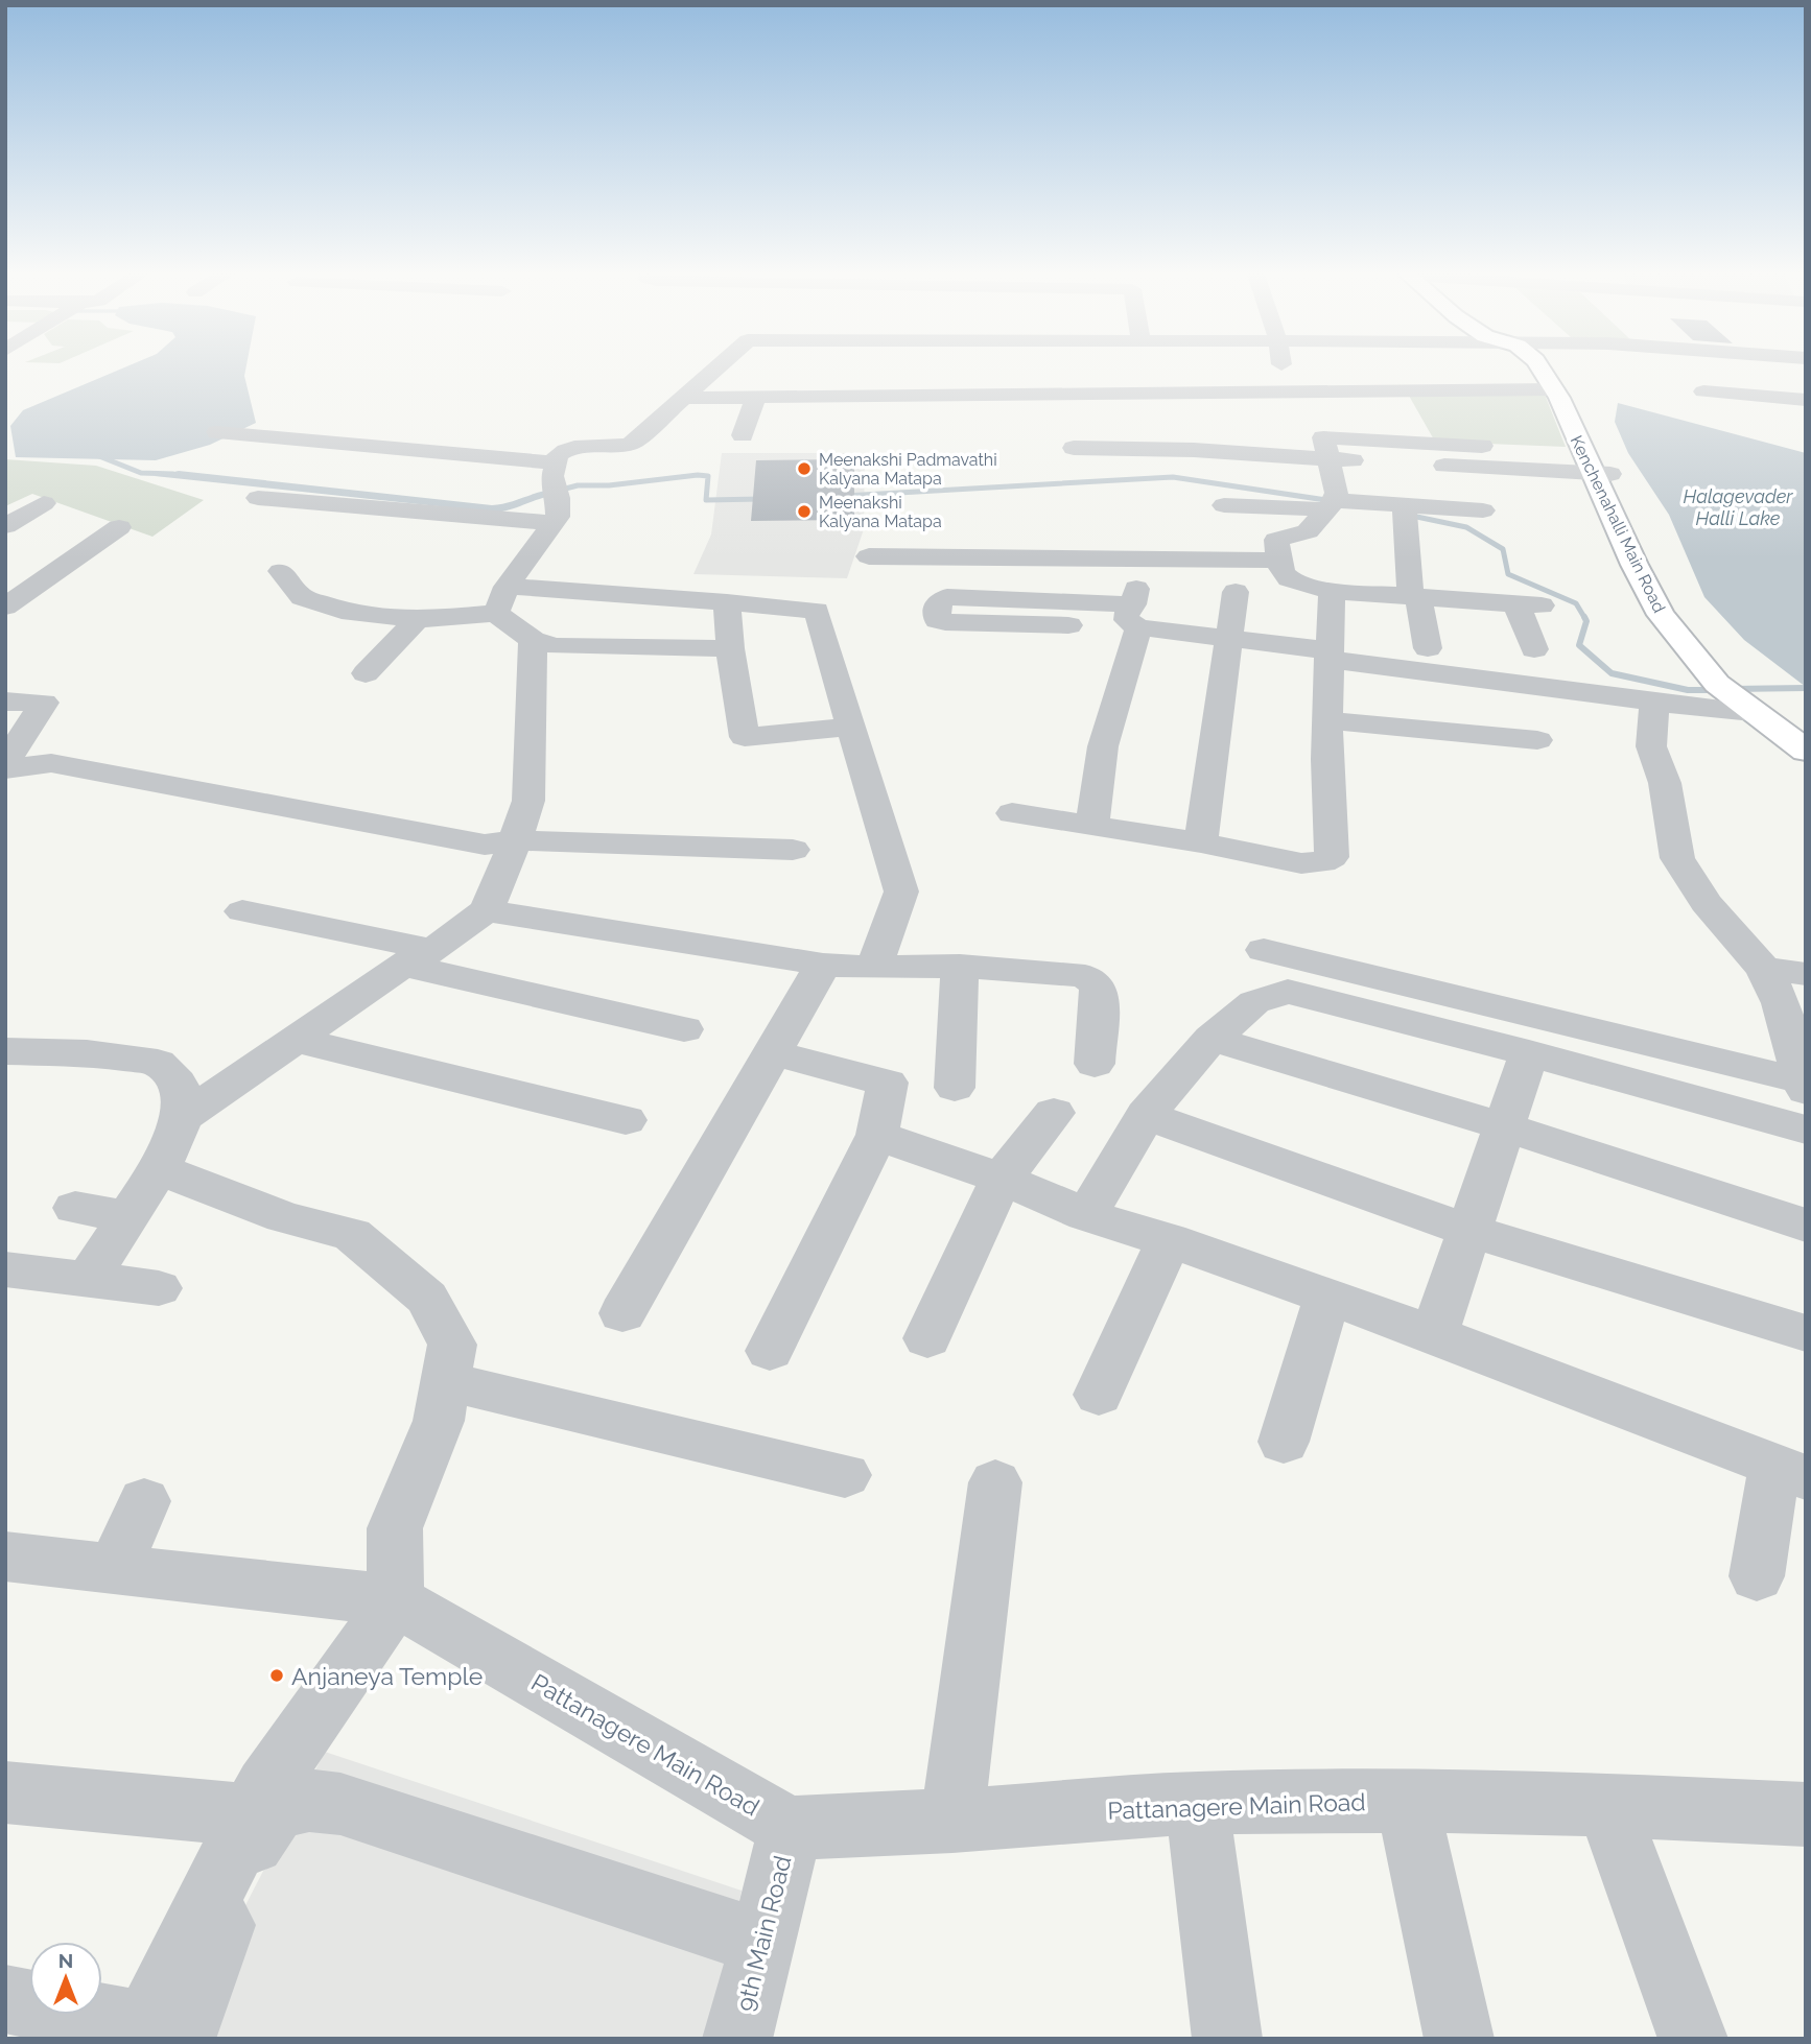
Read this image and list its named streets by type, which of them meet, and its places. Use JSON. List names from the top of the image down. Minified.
{"streets":{"main road":["Kenchenahalli Main Road"],"street":["Pattanagere Main Road","9th Main Road"]},"crossings":[["Pattanagere Main Road","9th Main Road"]],"water":["Halagevader Halli Lake"],"places":["Meenakshi Padmavathi Kalyana Matapa","Meenakshi Kalyana Matapa","Anjaneya Temple"],"north":"top"}
